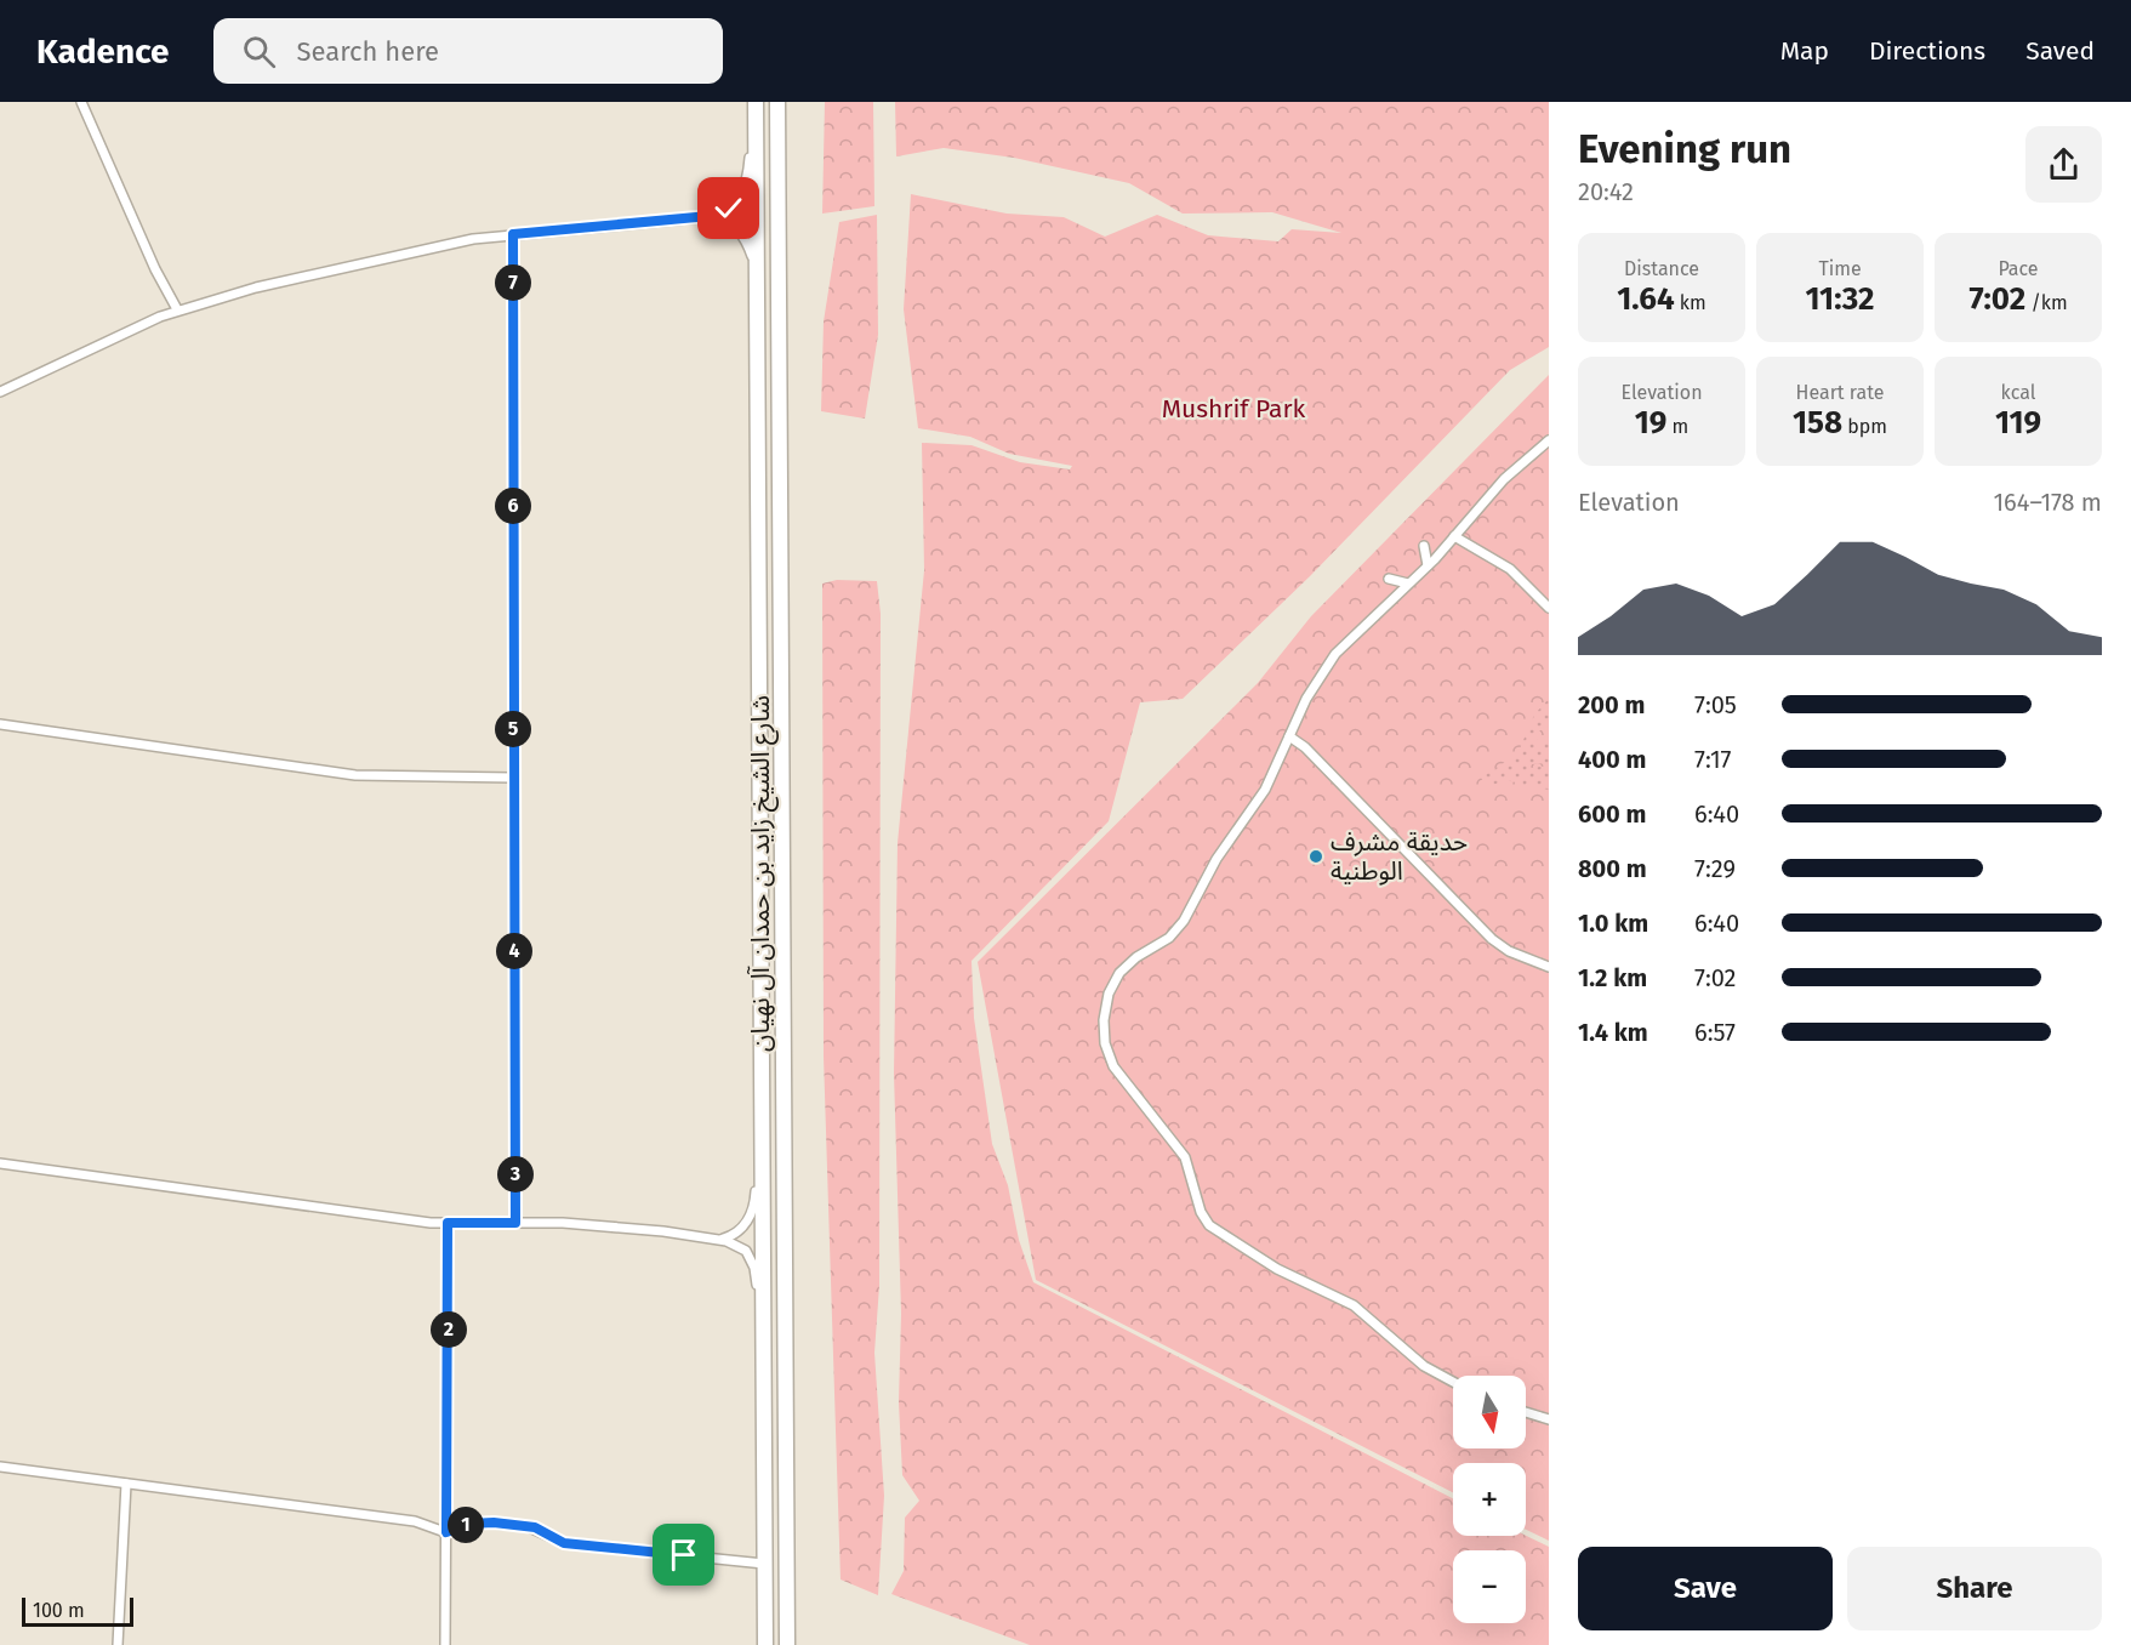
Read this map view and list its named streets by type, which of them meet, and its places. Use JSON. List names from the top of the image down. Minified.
{"streets":{"highway":["شارع الشيخ زايد بن حمدان آل نهيان"]},"parks":["Mushrif Park"],"places":["حديقة مشرف الوطنية"],"scale_bar":"100 m","north":"bottom","page":{"header":"Kadence","search":"Search here","nav":["Map","Directions","Saved"],"heading":["Evening run","20:42"],"stats":[["Distance","1.64 km"],["Time","11:32"],["Pace","7:02 /km"],["Elevation","19 m"],["Heart rate","158 bpm"],["kcal","119"]],"pins":["7","6","5","4","3","2","1"],"chart":["Elevation","164–178 m"],"list":[{"name":"200 m","note":"7:05"},{"name":"400 m","note":"7:17"},{"name":"600 m","note":"6:40"},{"name":"800 m","note":"7:29"},{"name":"1.0 km","note":"6:40"},{"name":"1.2 km","note":"7:02"},{"name":"1.4 km","note":"6:57"}],"map_buttons":["+","−"],"buttons":["Save","Share"],"scale":"100 m"}}
